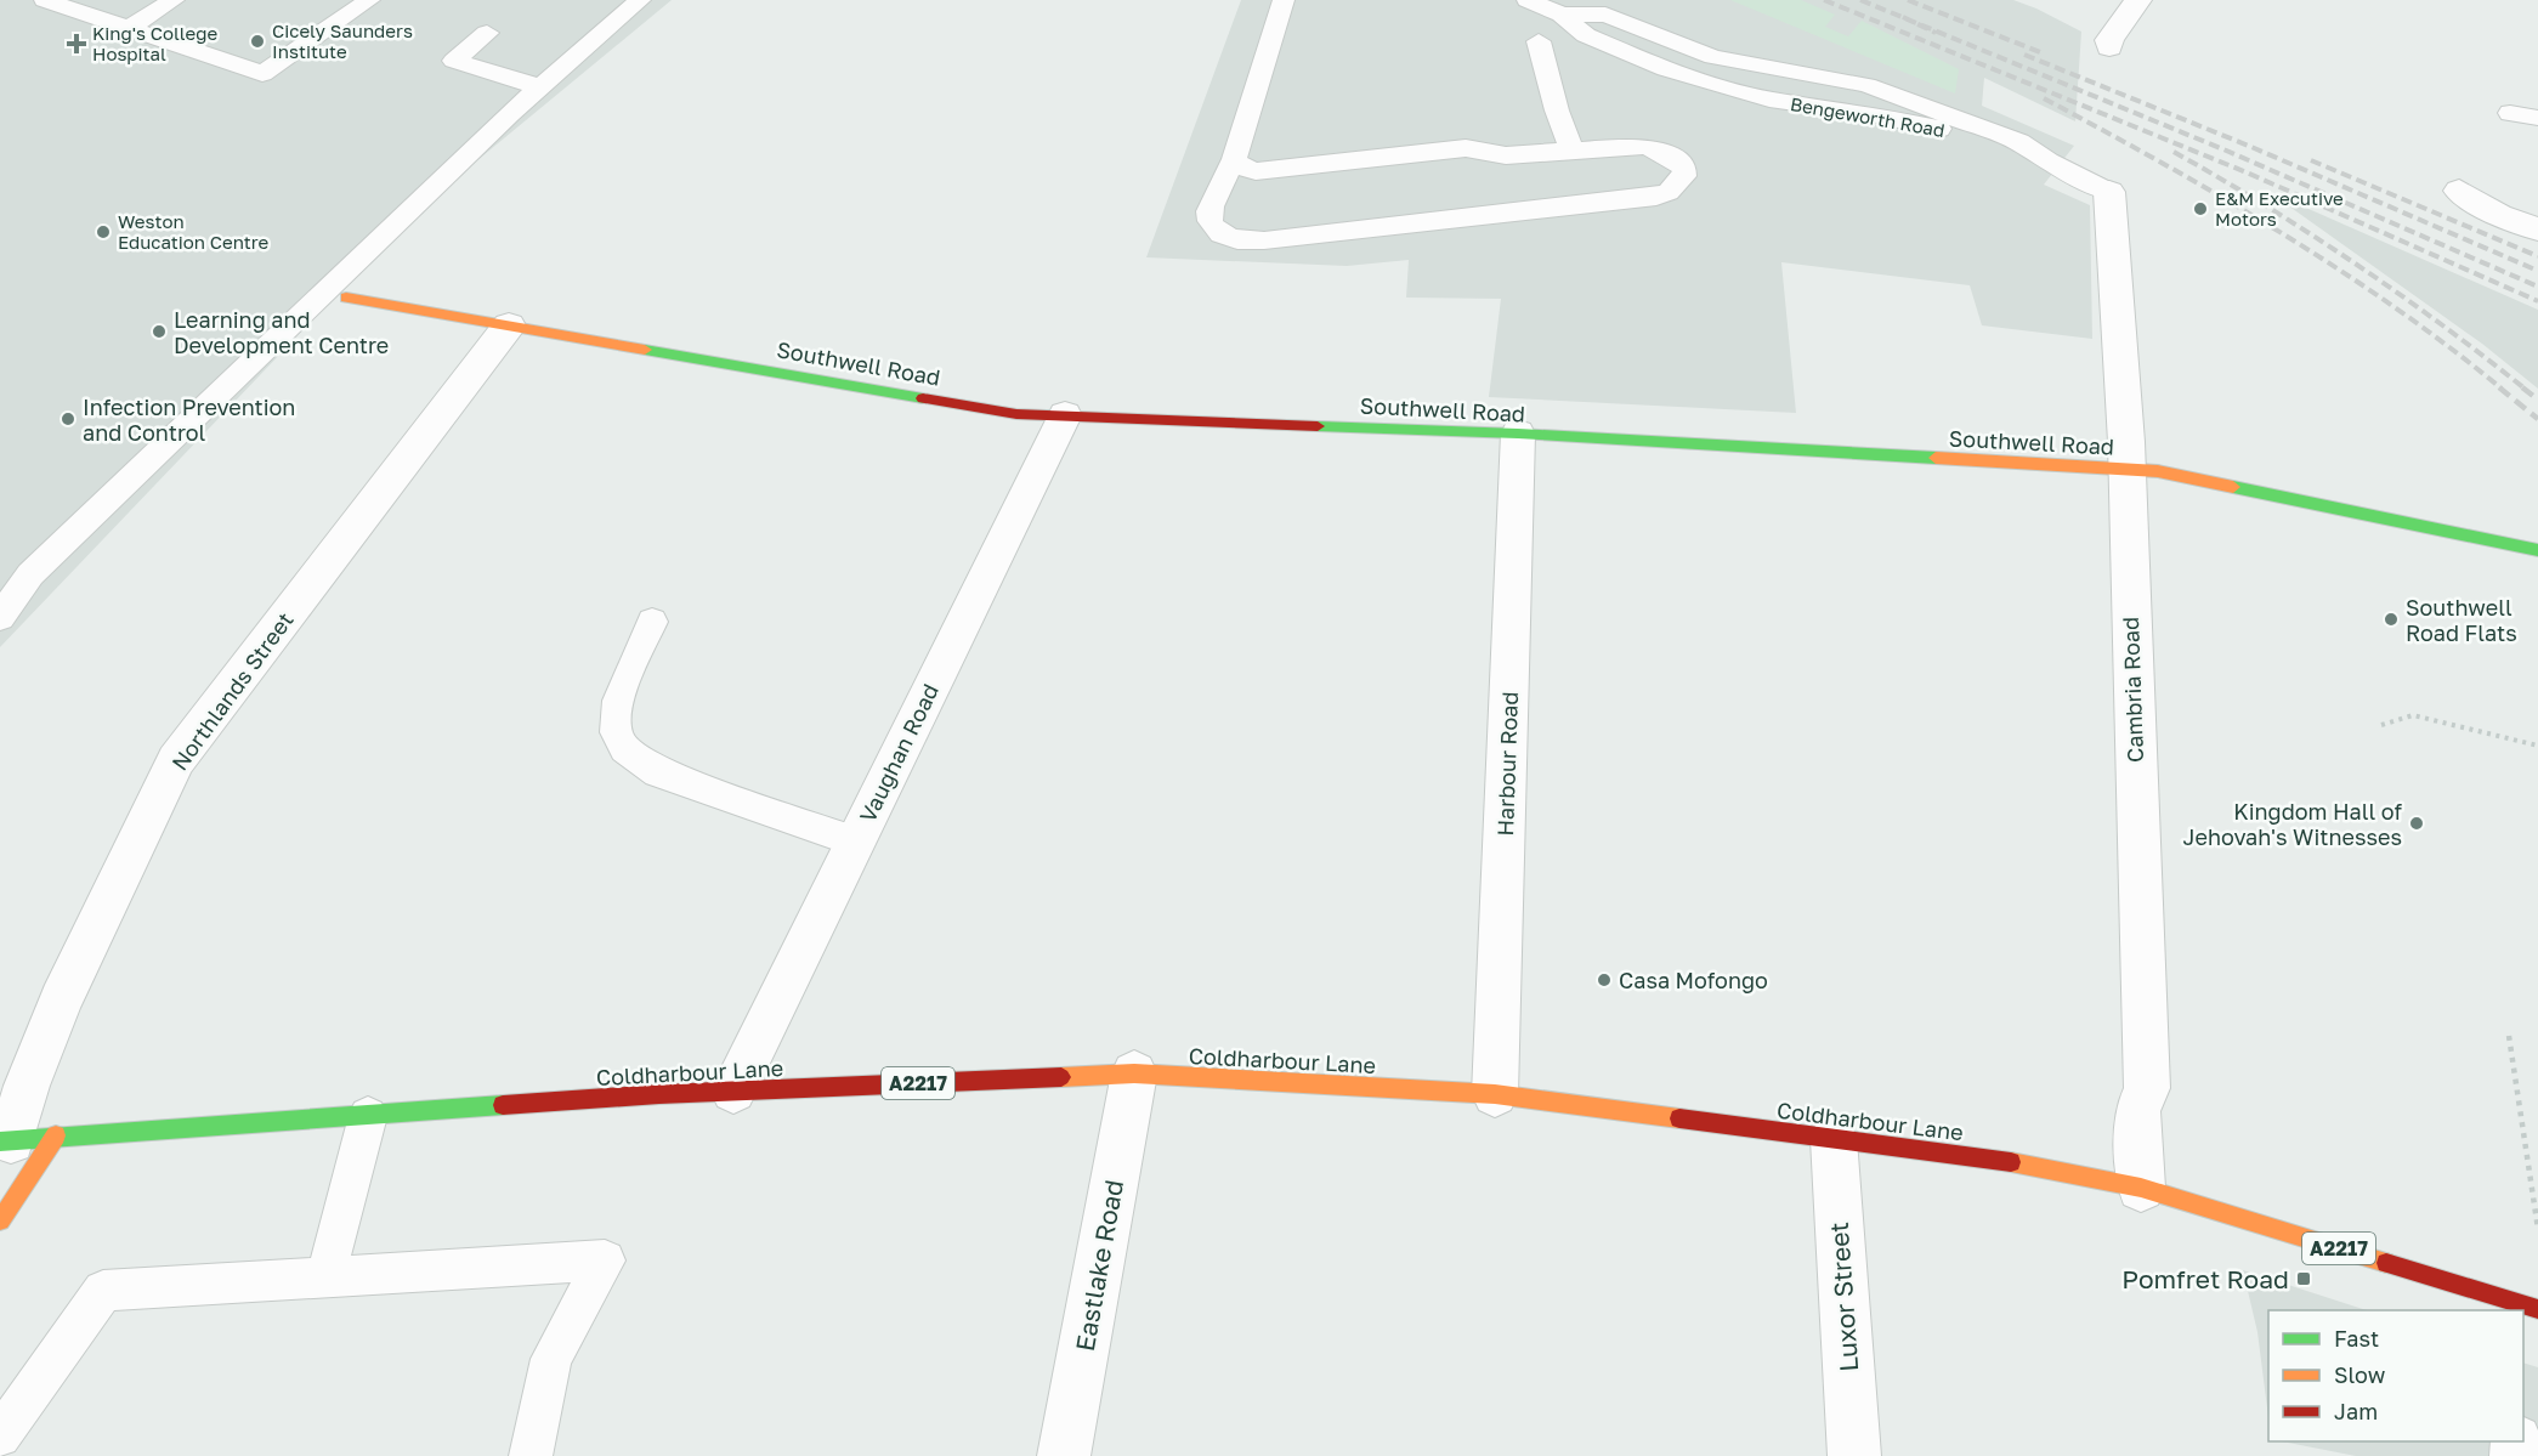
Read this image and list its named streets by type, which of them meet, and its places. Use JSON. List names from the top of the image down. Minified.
{"streets":{"street":["Southwell Road","Cambria Road","Northlands Street","Vaughan Road","Harbour Road","Coldharbour Lane","A2217","Eastlake Road","Luxor Street"],"lane":["Bengeworth Road"]},"crossings":[["Bengeworth Road","Cambria Road"],["Southwell Road","Cambria Road"],["Southwell Road","Northlands Street"],["Southwell Road","Vaughan Road"],["Southwell Road","Harbour Road"],["Cambria Road","Coldharbour Lane"],["Northlands Street","Coldharbour Lane"],["Vaughan Road","Coldharbour Lane"],["Harbour Road","Coldharbour Lane"],["Coldharbour Lane","Eastlake Road"],["Coldharbour Lane","Luxor Street"]],"places":{"other":["Cicely Saunders Institute","E&M Executive Motors","Weston Education Centre","Learning and Development Centre","Infection Prevention and Control","Southwell Road Flats","Kingdom Hall of Jehovah's Witnesses","Casa Mofongo"],"health":["King's College Hospital"],"transit":["Pomfret Road"]},"legend":["Fast","Slow","Jam"]}
